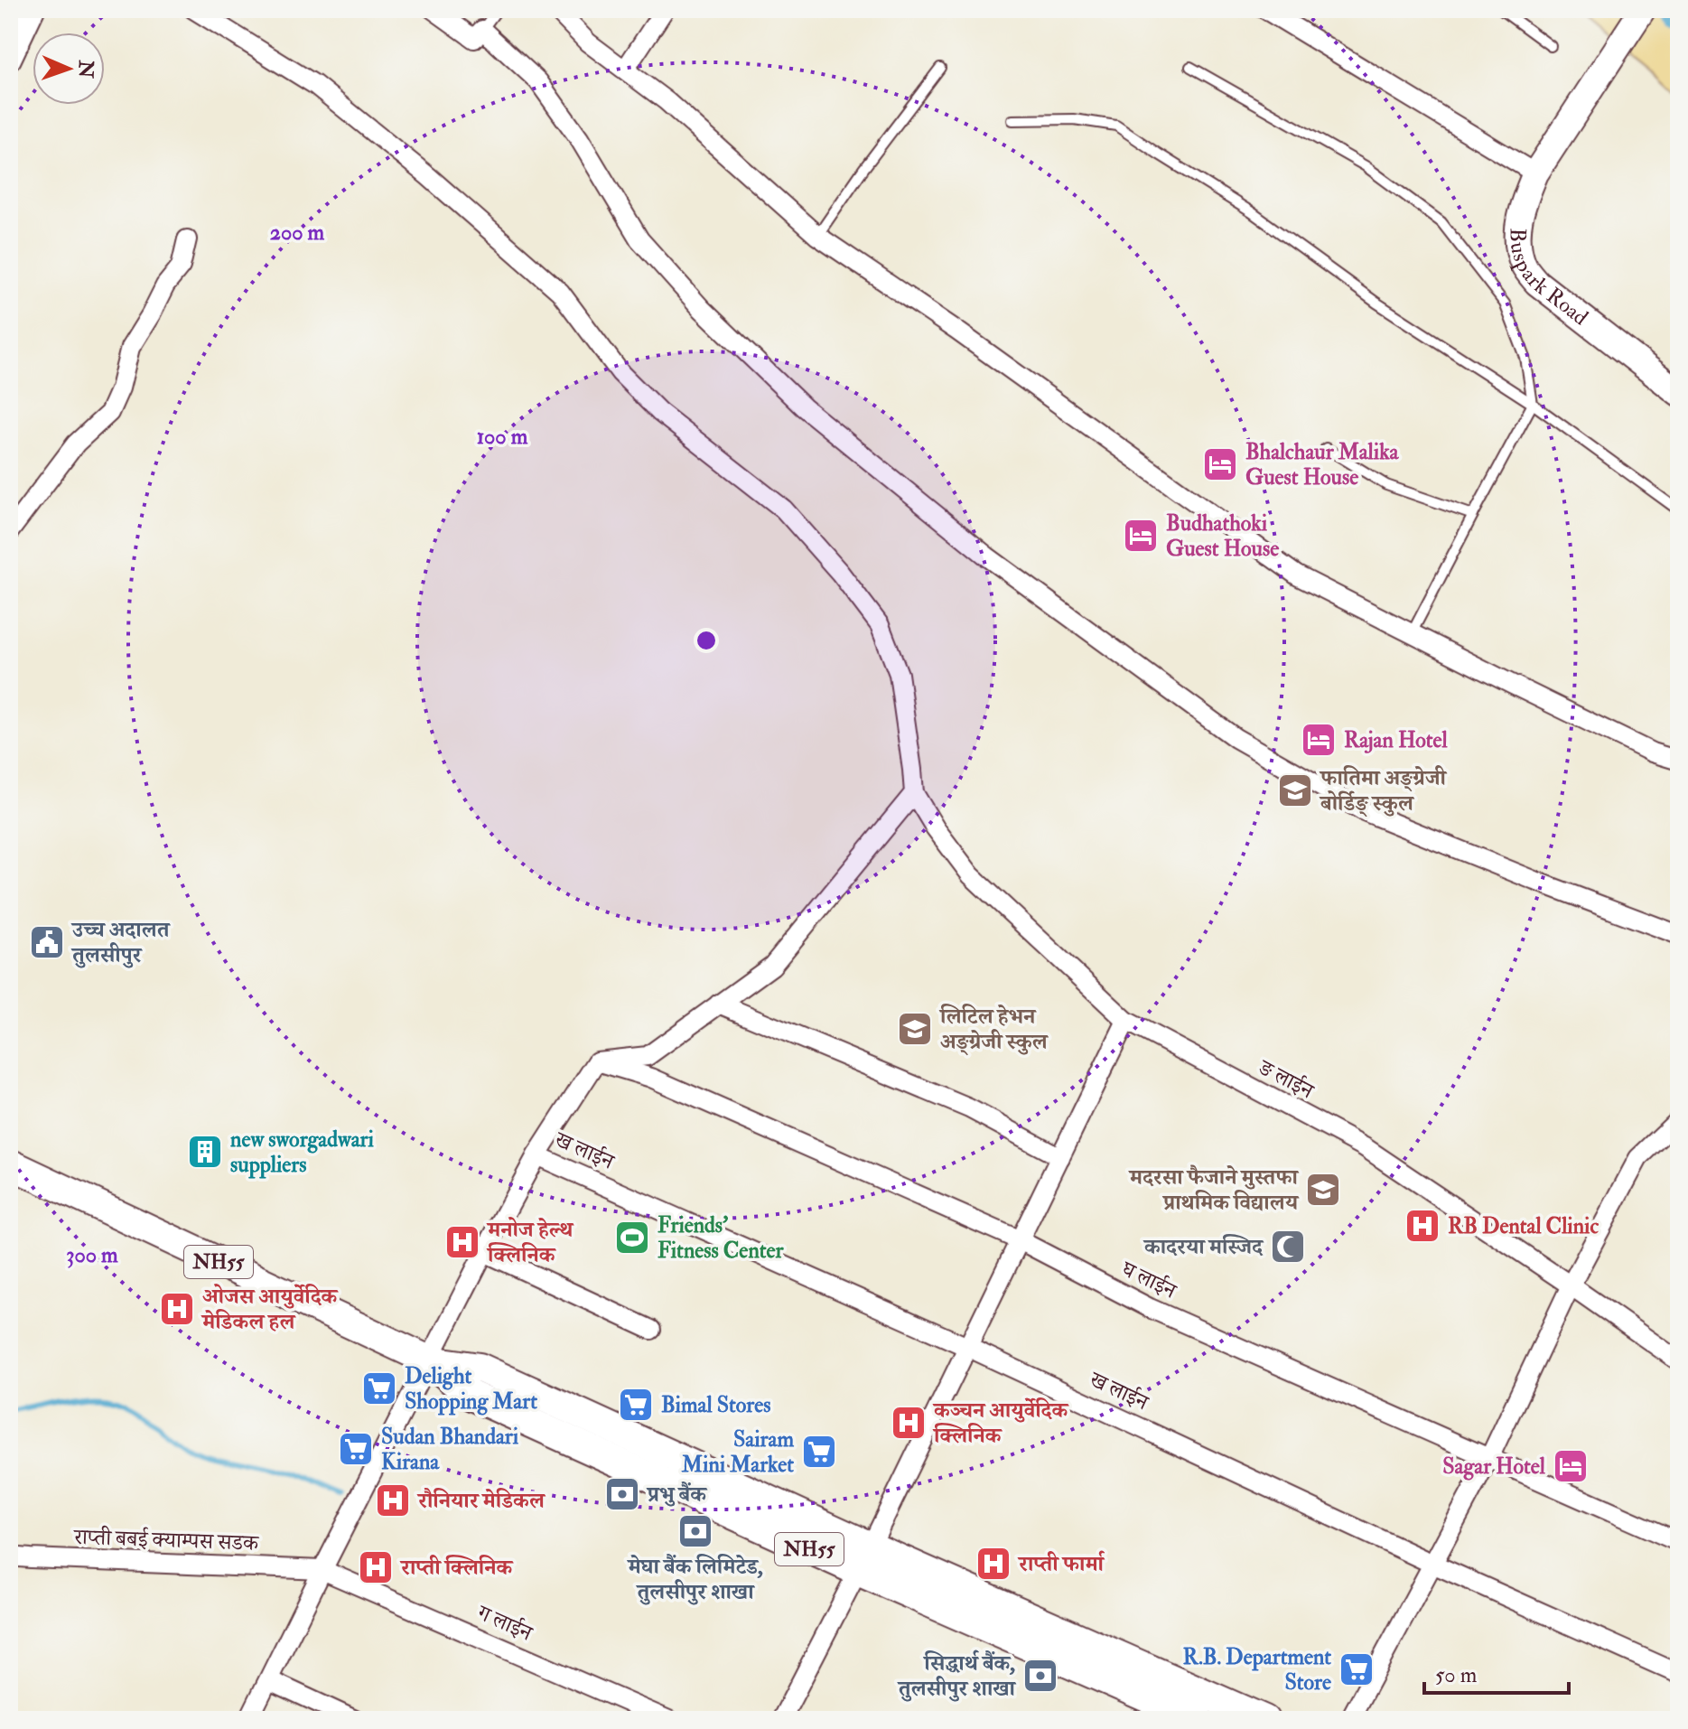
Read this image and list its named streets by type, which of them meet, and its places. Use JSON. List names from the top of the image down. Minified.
{"streets":{"main road":["Buspark Road","NH55"],"street":["ङ लाईन","ख लाईन","घ लाईन","राप्ती बबई क्याम्पस सडक","ग लाईन"]},"crossings":[["राप्ती बबई क्याम्पस सडक","ग लाईन"]],"places":{"hotel":["Bhalchaur Malika Guest House","Budhathoki Guest House","Rajan Hotel","Sagar Hotel"],"school or university":["फातिमा अङ्‍ग्रेजी बोर्डिङ् स्कुल","लिटिल हेभन अङ्‍ग्रेजी स्कुल","मदरसा फैजाने मुस्तफा प्राथमिक विद्यालय"],"public building":["उच्च अदालत तुलसीपुर"],"building":["new sworgadwari suppliers"],"hospital":["RB Dental Clinic","मनोज हेल्थ क्लिनिक","ओजस आयुर्वेदिक मेडिकल हल","कञ्चन आयुर्वेदिक क्लिनिक","रौनियार मेडिकल","राप्ती फार्मा","राप्ती क्लिनिक"],"sports":["Friends' Fitness Center"],"mosque":["कादरया मस्जिद"],"supermarket":["Delight Shopping Mart","Bimal Stores","Sudan Bhandari Kirana","Sairam Mini Market","R.B. Department Store"],"bank":["प्रभु बैंक","मेघा बैंक लिमिटेड, तुलसीपुर शाखा","सिद्धार्थ बैंक, तुलसीपुर शाखा"]},"scale_bar":"50 m","north":"right","rings":["200 m","100 m","300 m"]}
